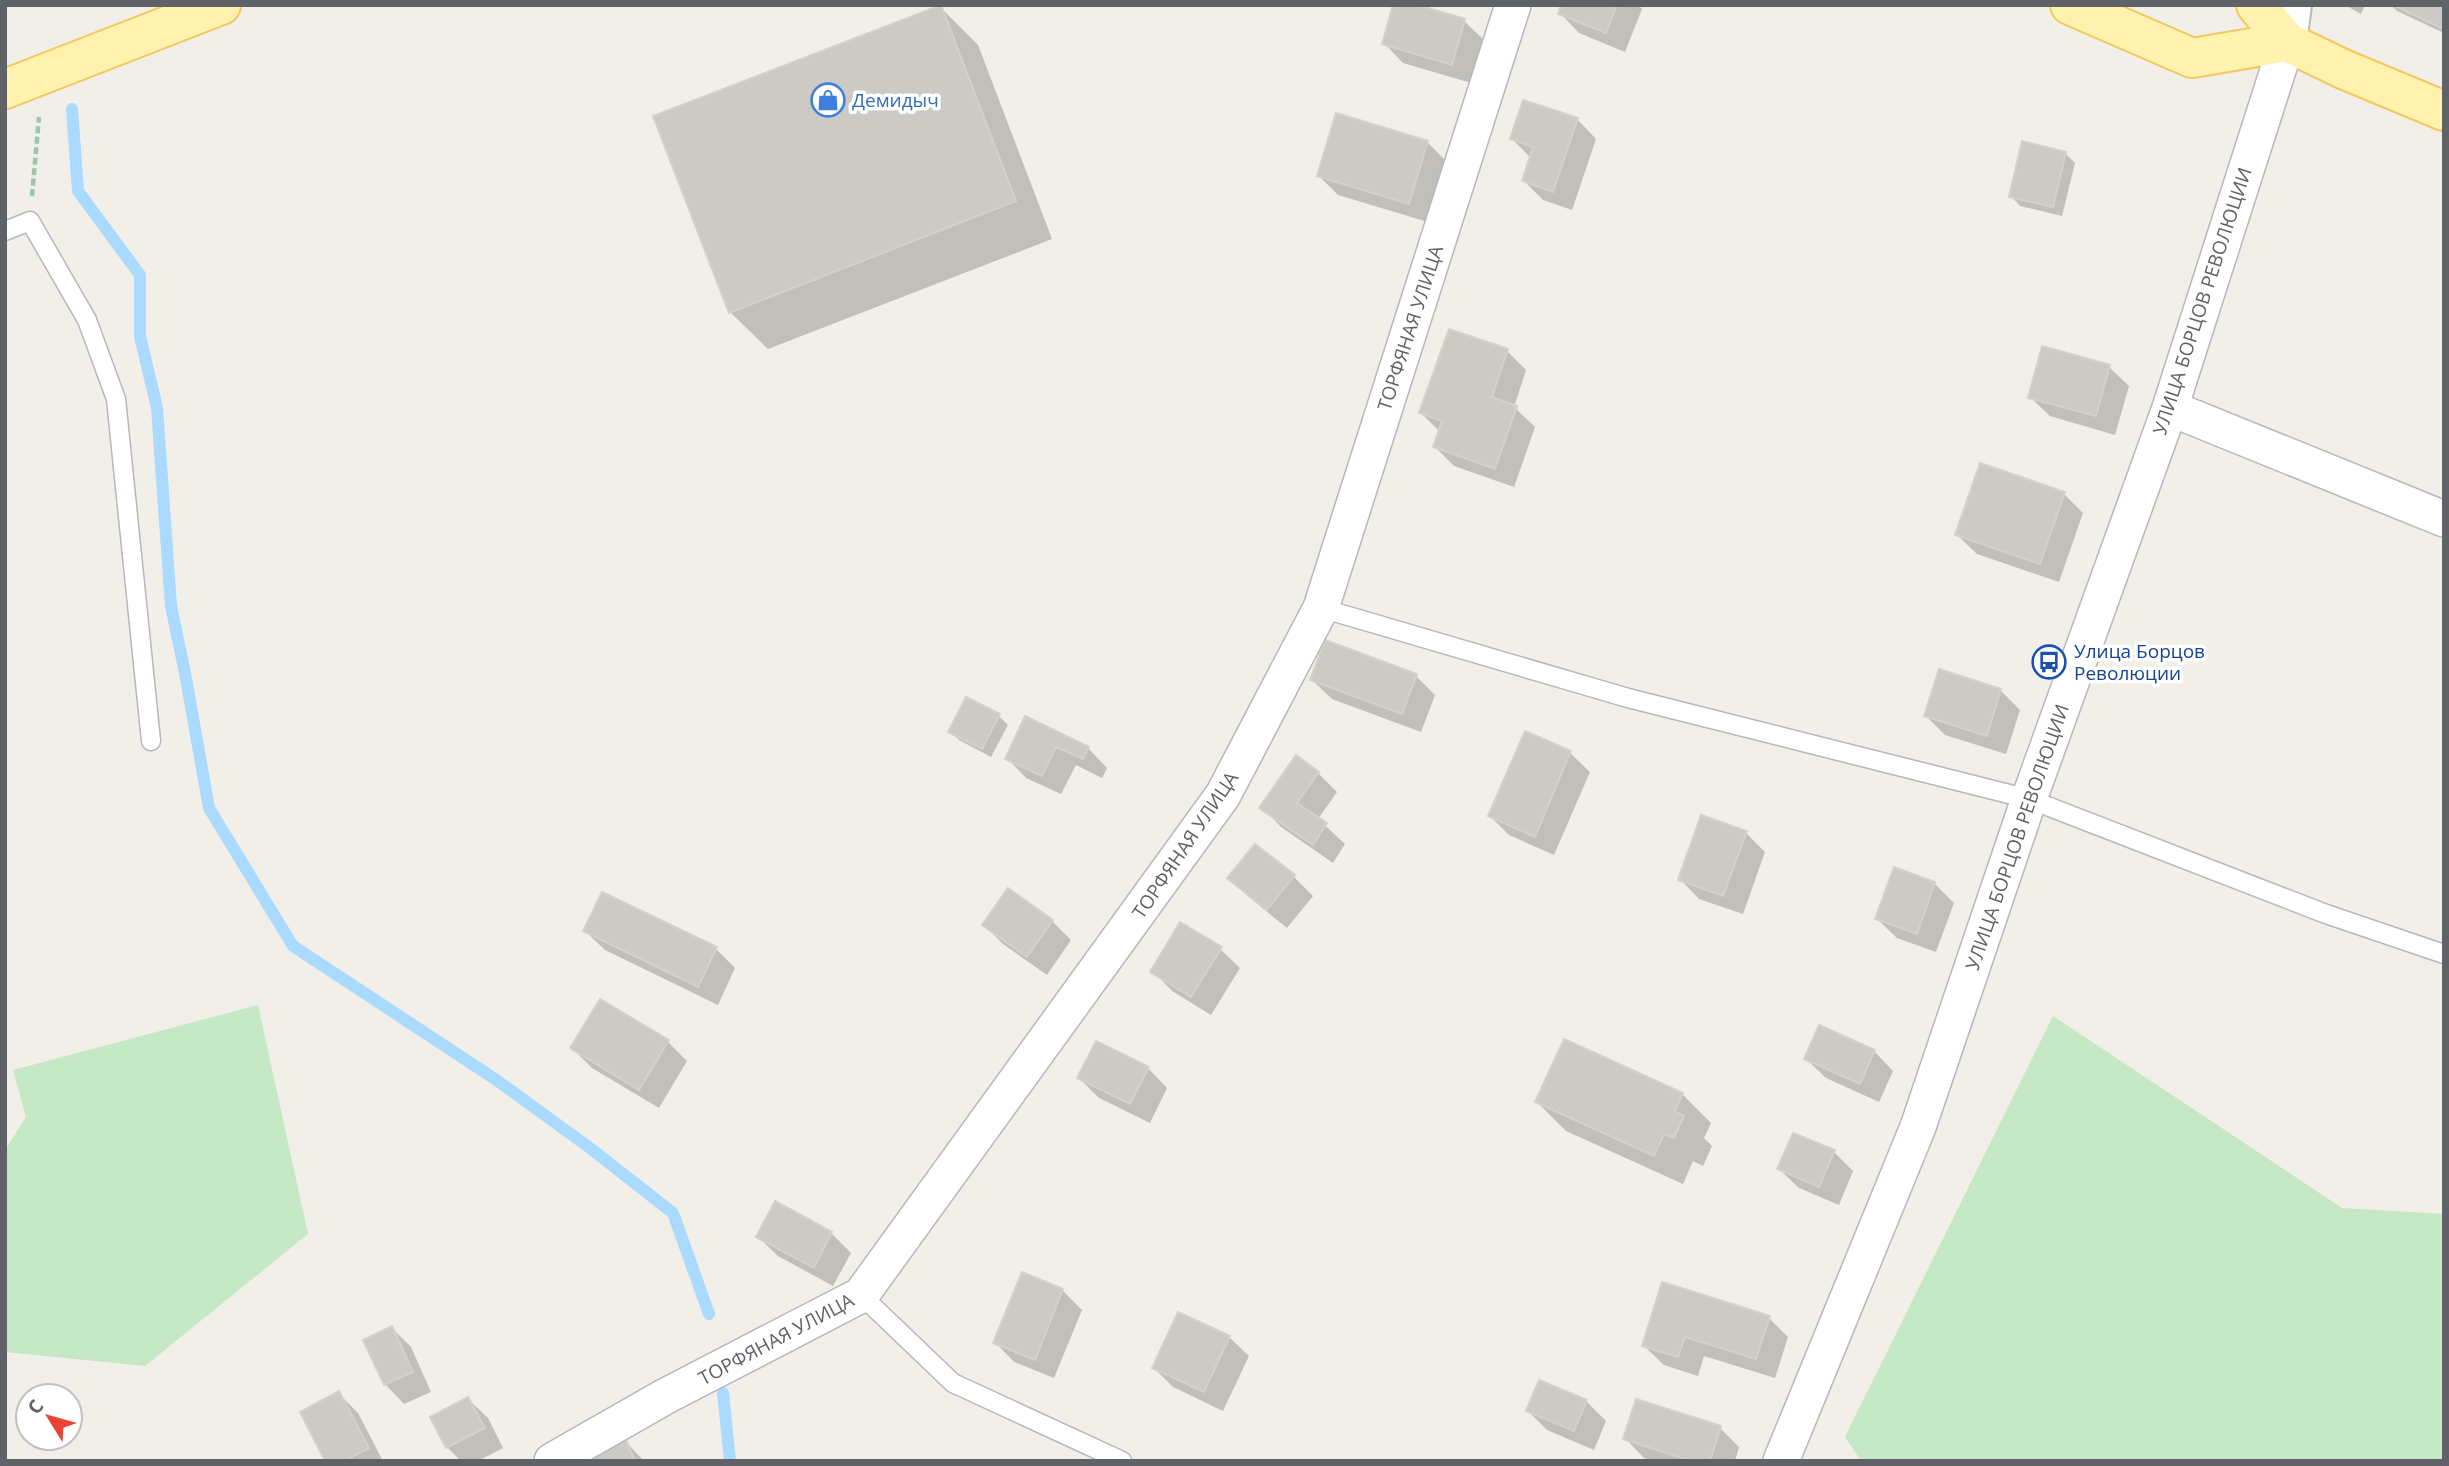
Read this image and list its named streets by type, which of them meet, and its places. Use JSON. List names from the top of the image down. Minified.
{"streets":{"street":["УЛИЦА БОРЦОВ РЕВОЛЮЦИИ","ТОРФЯНАЯ УЛИЦА"]},"places":{"shop":["Демидыч"],"bus stop":["Улица Борцов Революции"]},"north":"top left"}
